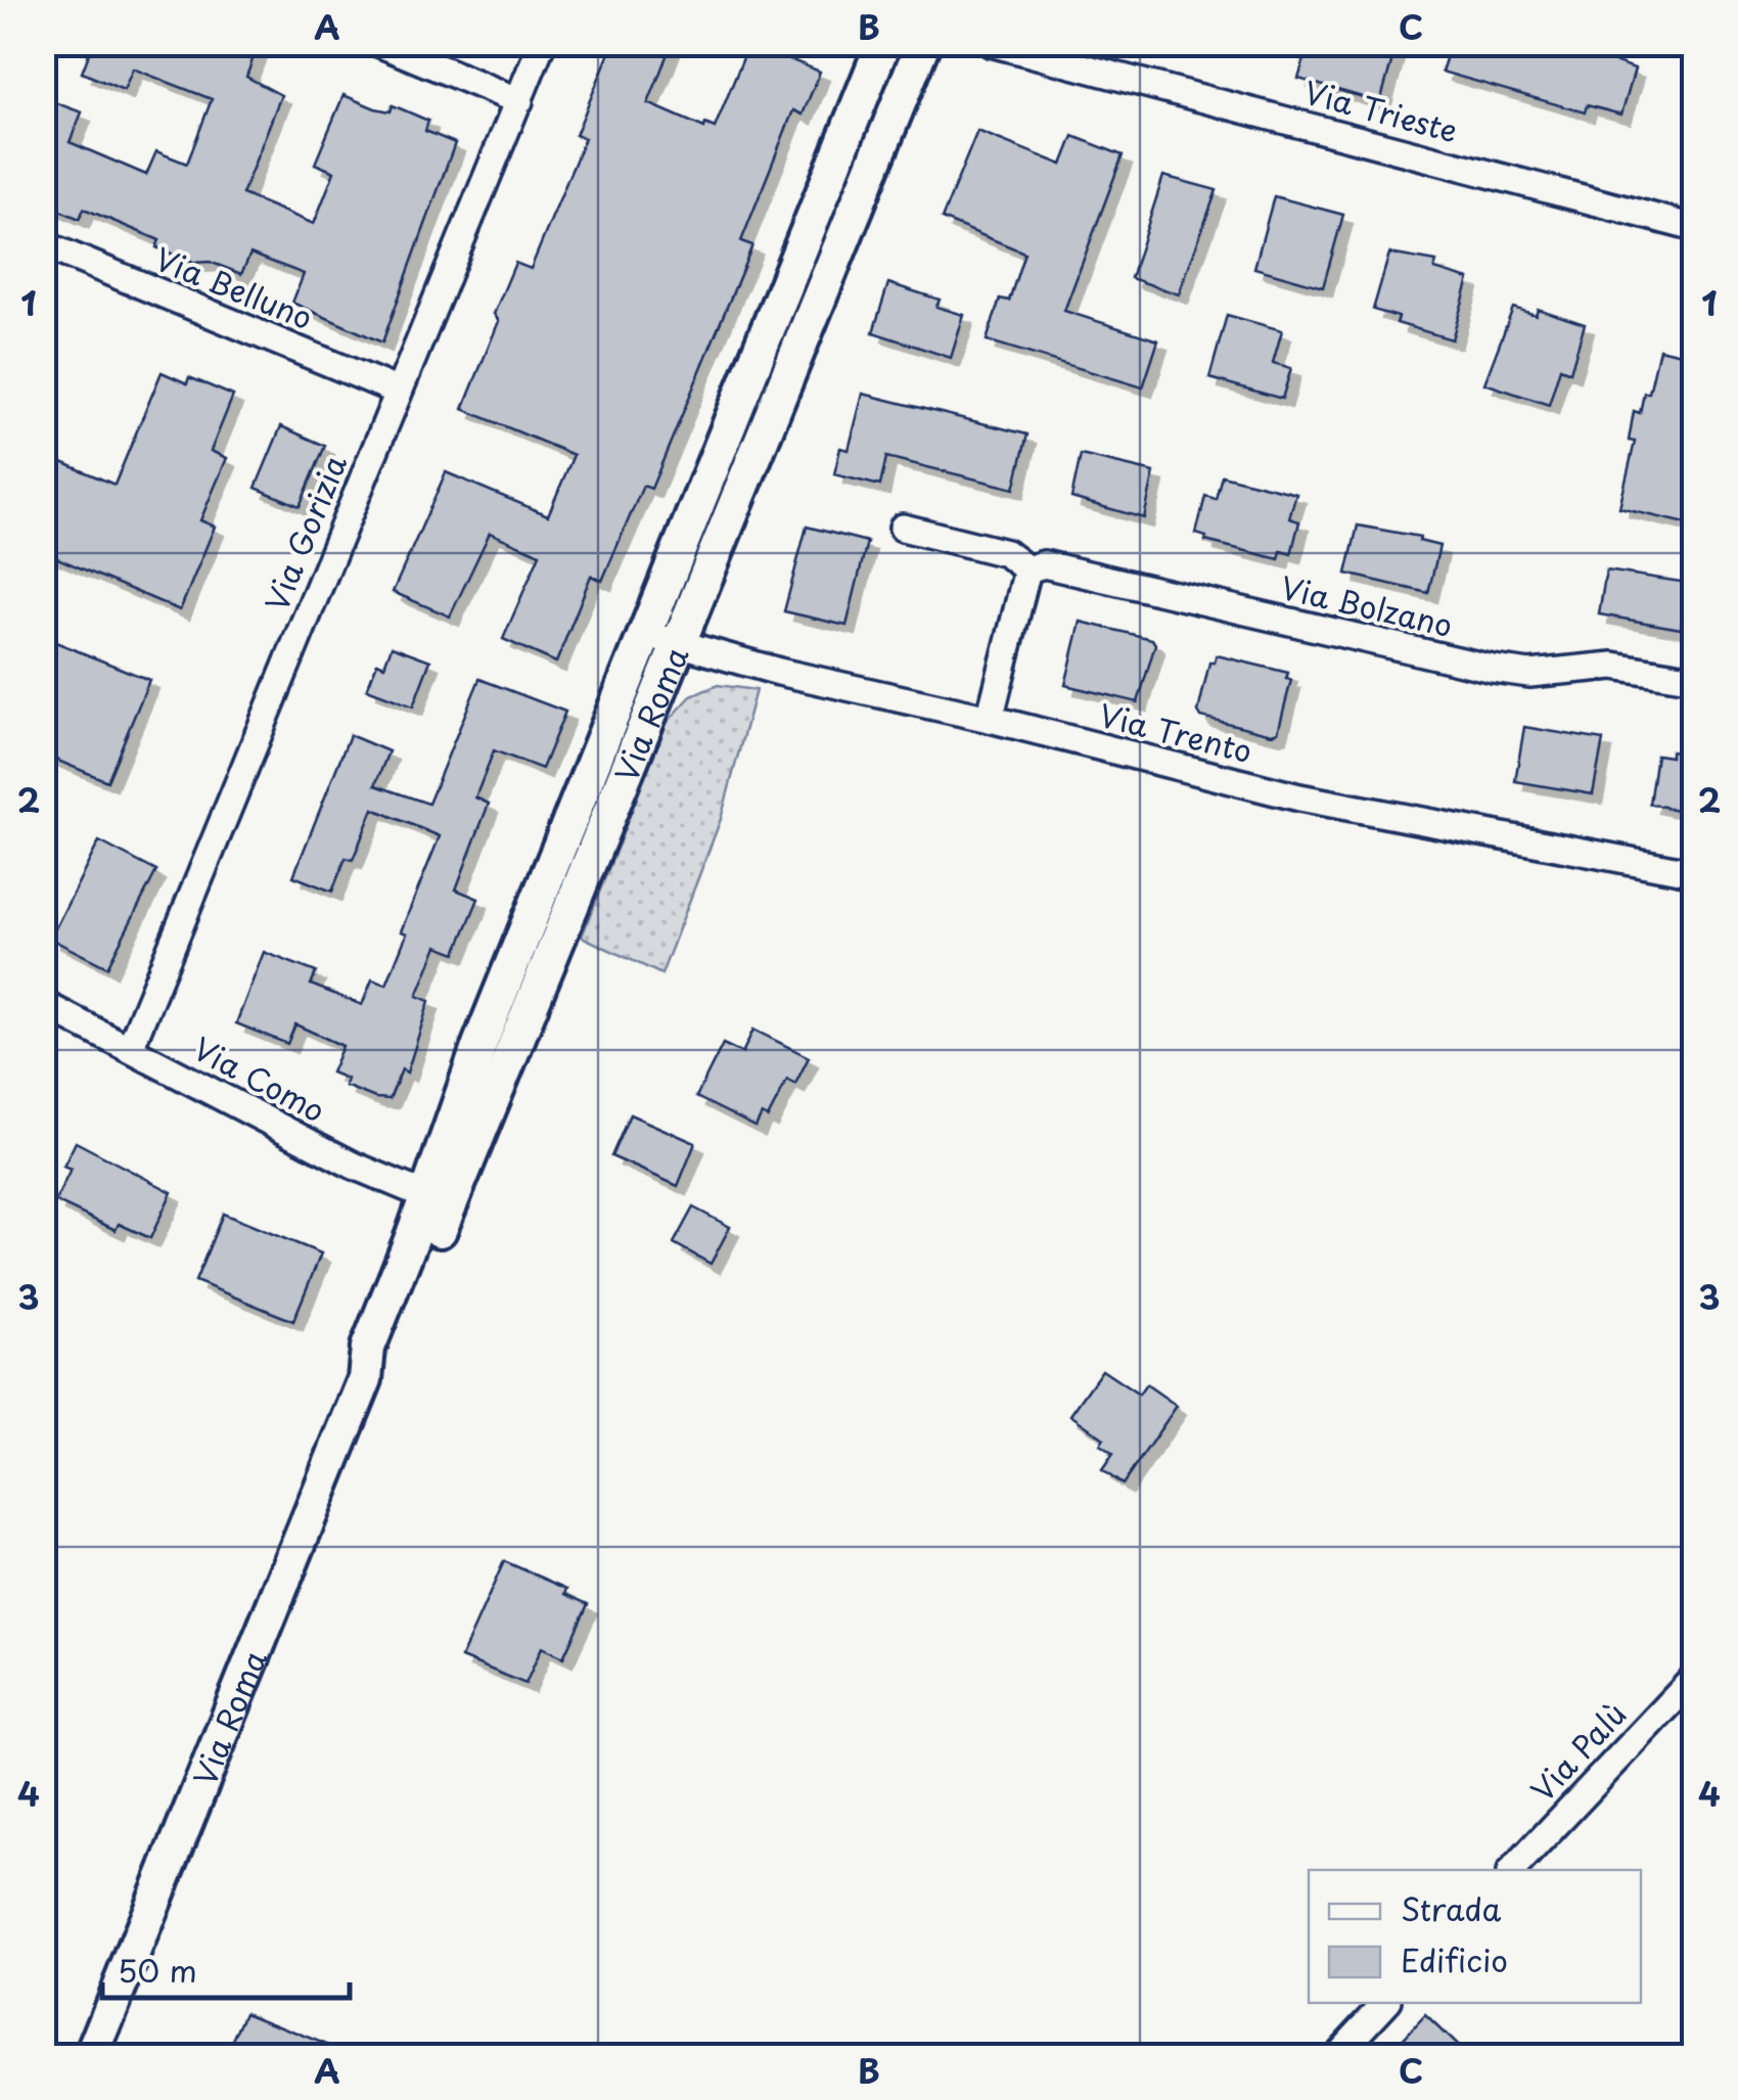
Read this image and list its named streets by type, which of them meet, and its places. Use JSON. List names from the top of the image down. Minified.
{"streets":{"street":["Via Trieste","Via Belluno","Via Gorizia","Via Bolzano","Via Roma","Via Trento","Via Como","Via Palù"]},"crossings":[["Via Belluno","Via Gorizia"],["Via Gorizia","Via Como"],["Via Roma","Via Trento"],["Via Roma","Via Como"]],"legend":["Strada","Edificio"],"scale_bar":"50 m","grid":{"columns":["A","B","C"],"rows":["1","2","3","4"]}}
